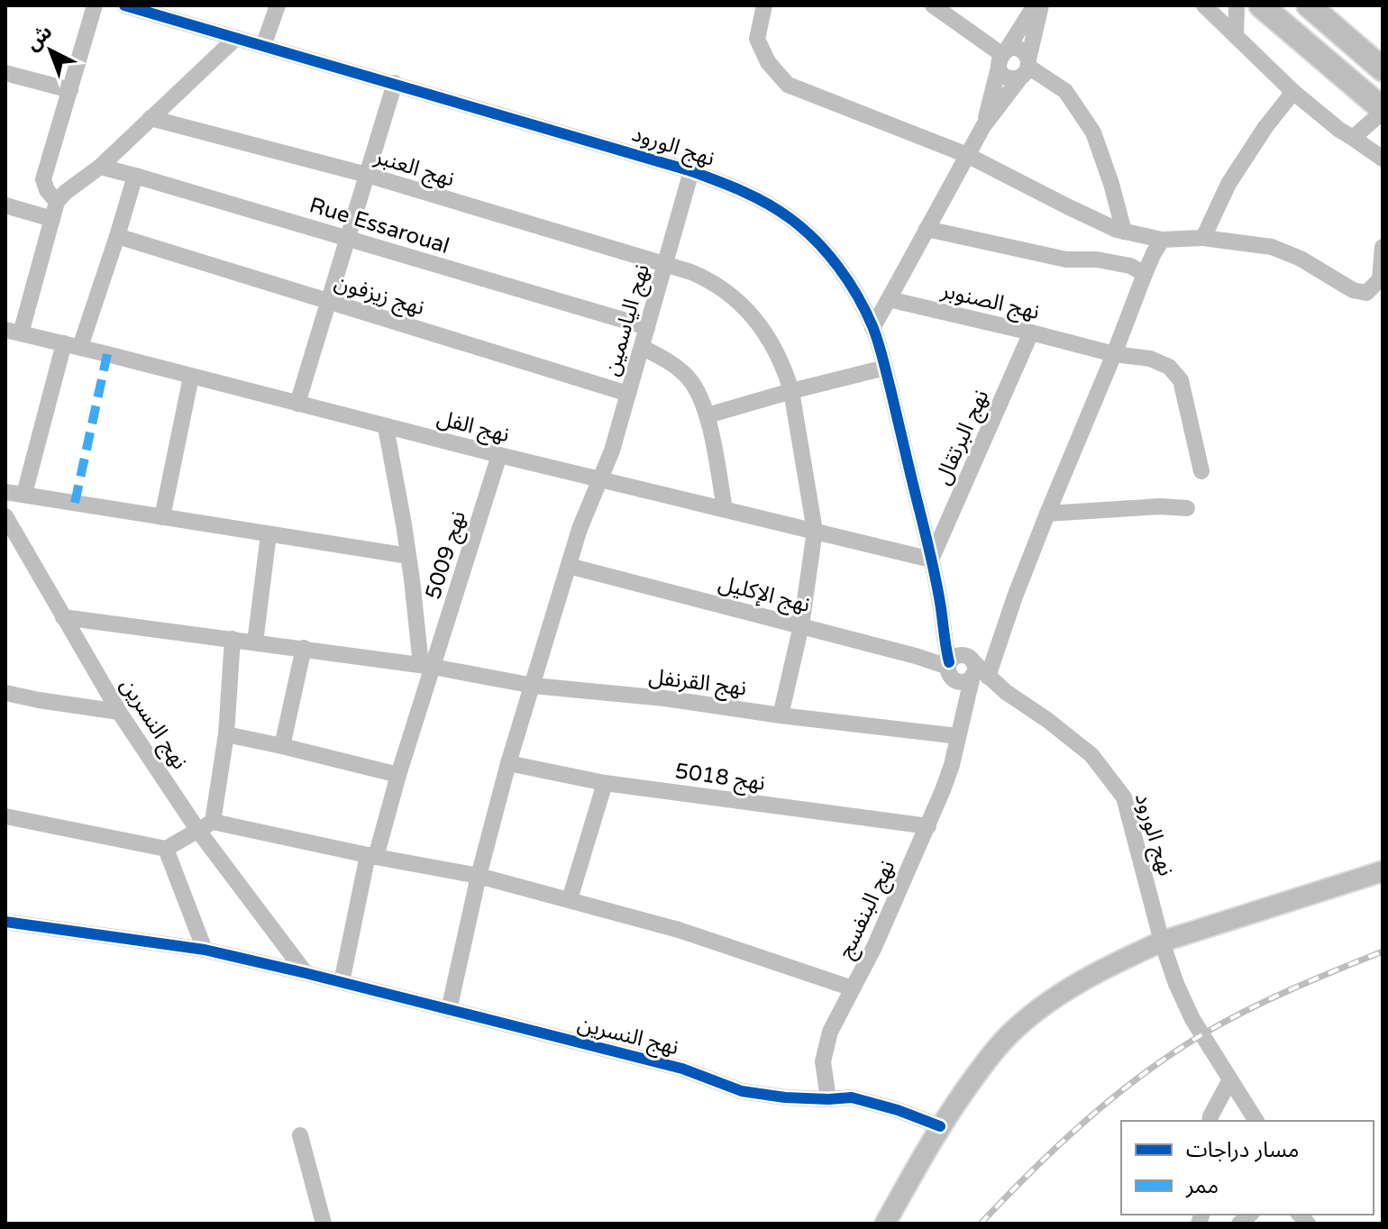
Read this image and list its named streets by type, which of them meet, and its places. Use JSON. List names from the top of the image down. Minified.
{"streets":{"street":["نهج الورود","نهج العنبر","Rue Essaroual","نهج زيزفون","نهج الصنوبر","نهج الياسمين","نهج الفل","نهج البرتقال","نهج 5009","نهج الإكليل","نهج القرنفل","نهج النسرين","نهج 5018","نهج البنفسج"]},"crossings":[["نهج الورود","نهج الياسمين"],["نهج الورود","نهج الفل"],["نهج الورود","نهج البرتقال"],["نهج الورود","نهج الإكليل"],["نهج الورود","نهج البنفسج"],["نهج العنبر","نهج الياسمين"],["نهج العنبر","نهج الفل"],["نهج العنبر","نهج الإكليل"],["نهج العنبر","نهج القرنفل"],["Rue Essaroual","نهج الياسمين"],["نهج زيزفون","نهج الياسمين"],["نهج الصنوبر","نهج البرتقال"],["نهج الصنوبر","نهج البنفسج"],["نهج الياسمين","نهج الفل"],["نهج الياسمين","نهج الإكليل"],["نهج الياسمين","نهج القرنفل"],["نهج الياسمين","نهج النسرين"],["نهج الياسمين","نهج 5018"],["نهج الفل","نهج البرتقال"],["نهج الفل","نهج 5009"],["نهج 5009","نهج القرنفل"],["نهج 5009","نهج النسرين"],["نهج الإكليل","نهج البنفسج"],["نهج القرنفل","نهج النسرين"],["نهج القرنفل","نهج البنفسج"],["نهج النسرين","نهج البنفسج"],["نهج 5018","نهج البنفسج"]],"legend":["مسار دراجات","ممر"],"north":"top left"}
